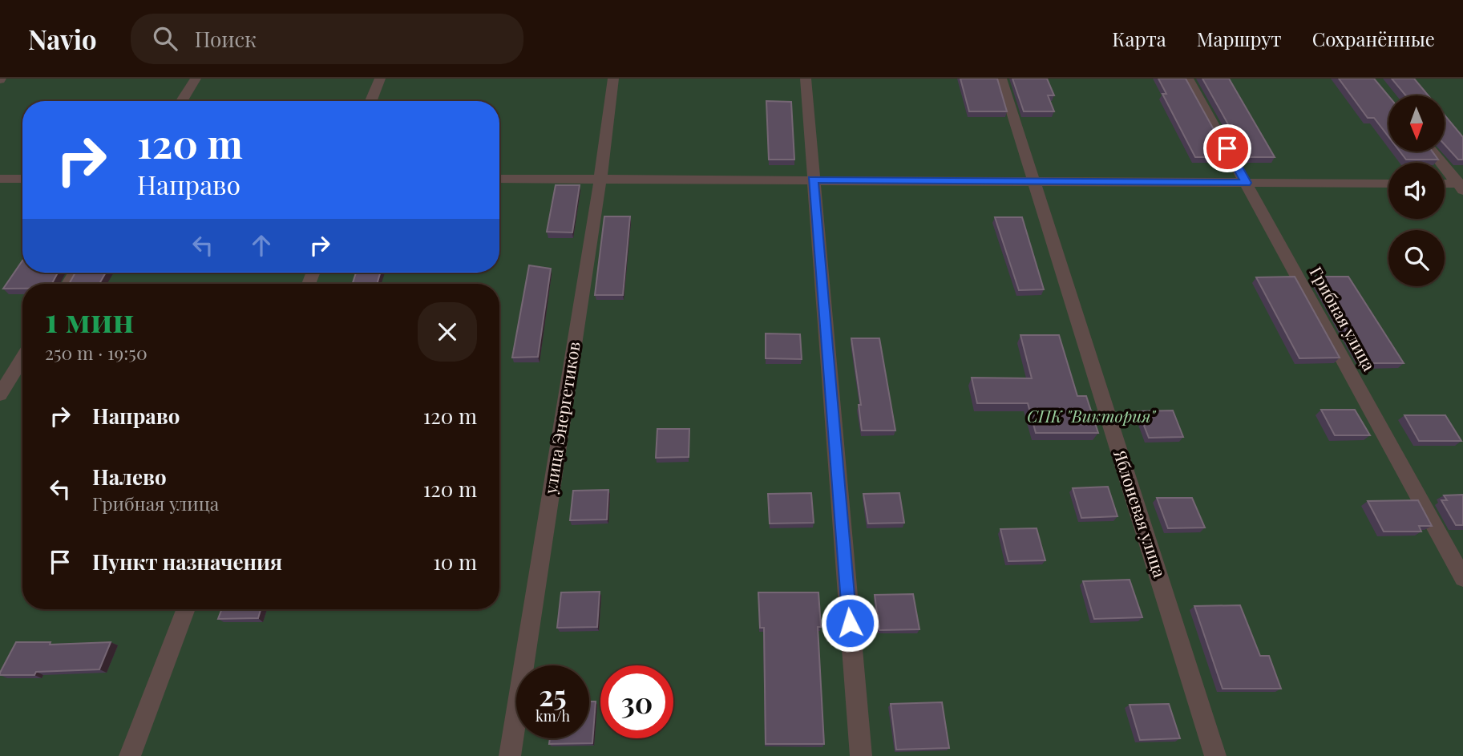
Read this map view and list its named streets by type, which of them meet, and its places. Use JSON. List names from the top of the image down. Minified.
{"streets":{"street":["Грибная улица","улица Энергетиков","Яблоневая улица"]},"parks":["СПК \"Виктория\""],"north":"bottom","page":{"header":"Navio","search":"Поиск","nav":["Карта","Маршрут","Сохранённые"],"turn":["120 m","Направо"],"heading":["1 мин","250 m · 19:50"],"list":[{"name":"Направо","value":"120 m"},{"name":"Налево","note":"Грибная улица","value":"120 m"},{"name":"Пункт назначения","value":"10 m"}],"speed":"25 km/h","limit":"30"}}
